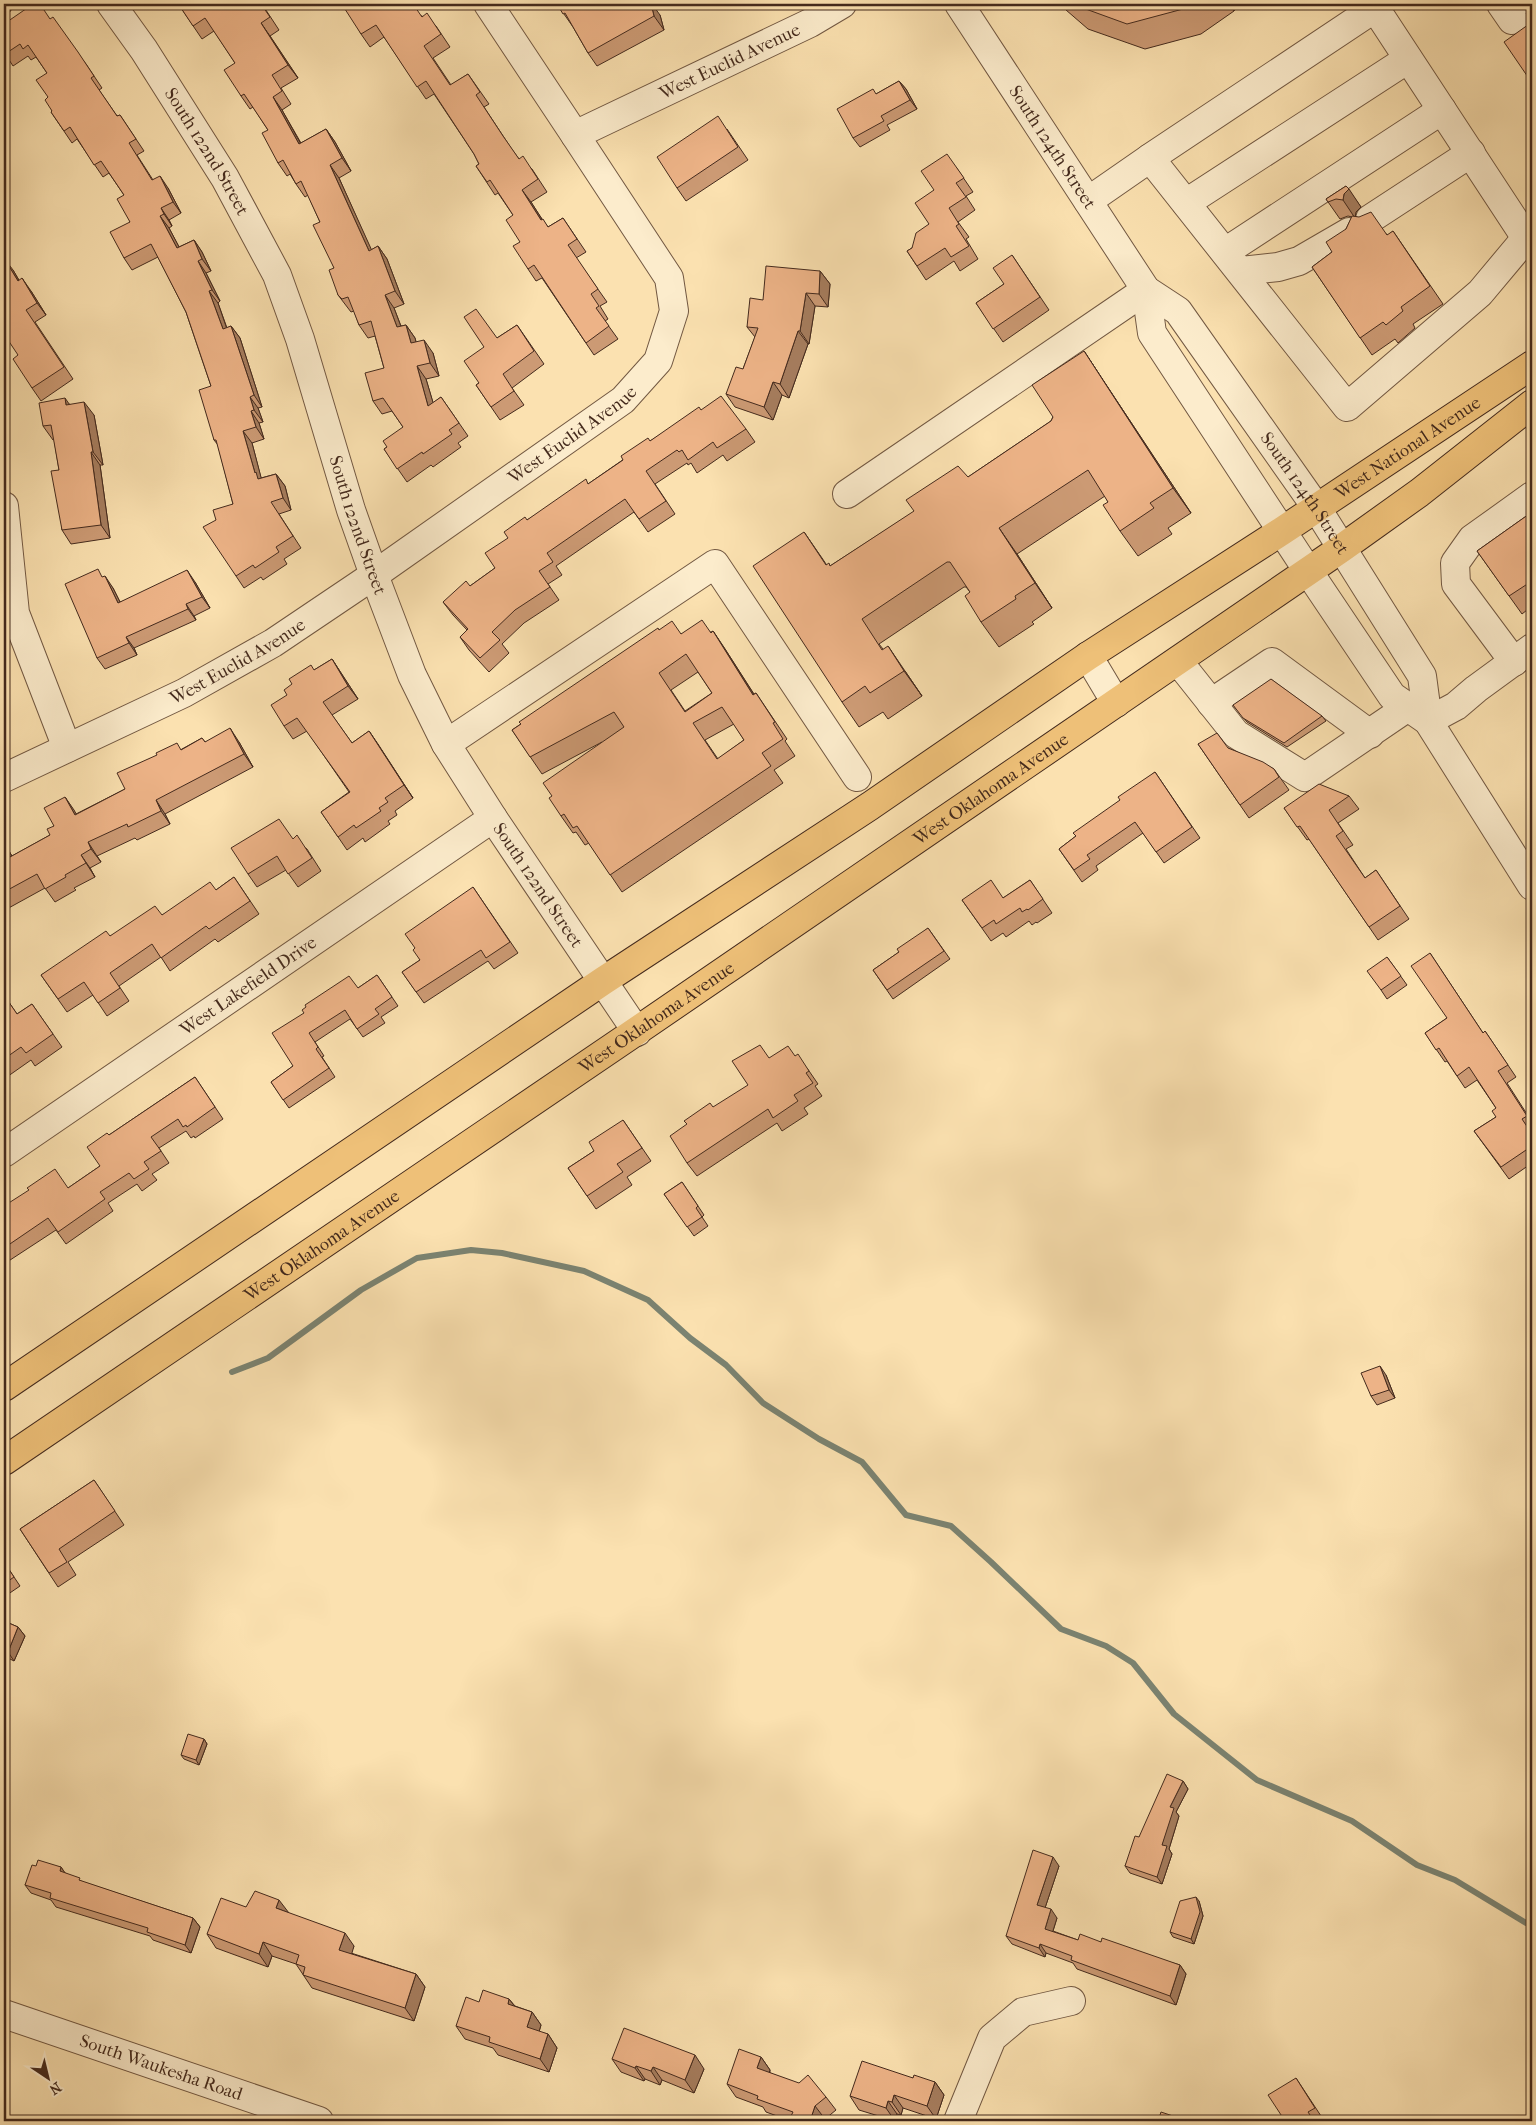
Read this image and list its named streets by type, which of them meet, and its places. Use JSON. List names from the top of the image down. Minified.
{"streets":{"main road":["West National Avenue","West Oklahoma Avenue"],"street":["West Euclid Avenue","South 124th Street","South 122nd Street","West Lakefield Drive","South Waukesha Road"]},"crossings":[["West Euclid Avenue","South 122nd Street"],["South 124th Street","West National Avenue"],["South 124th Street","West Oklahoma Avenue"],["South 122nd Street","West Oklahoma Avenue"],["South 122nd Street","West Lakefield Drive"],["West National Avenue","West Oklahoma Avenue"]],"north":"bottom right"}
